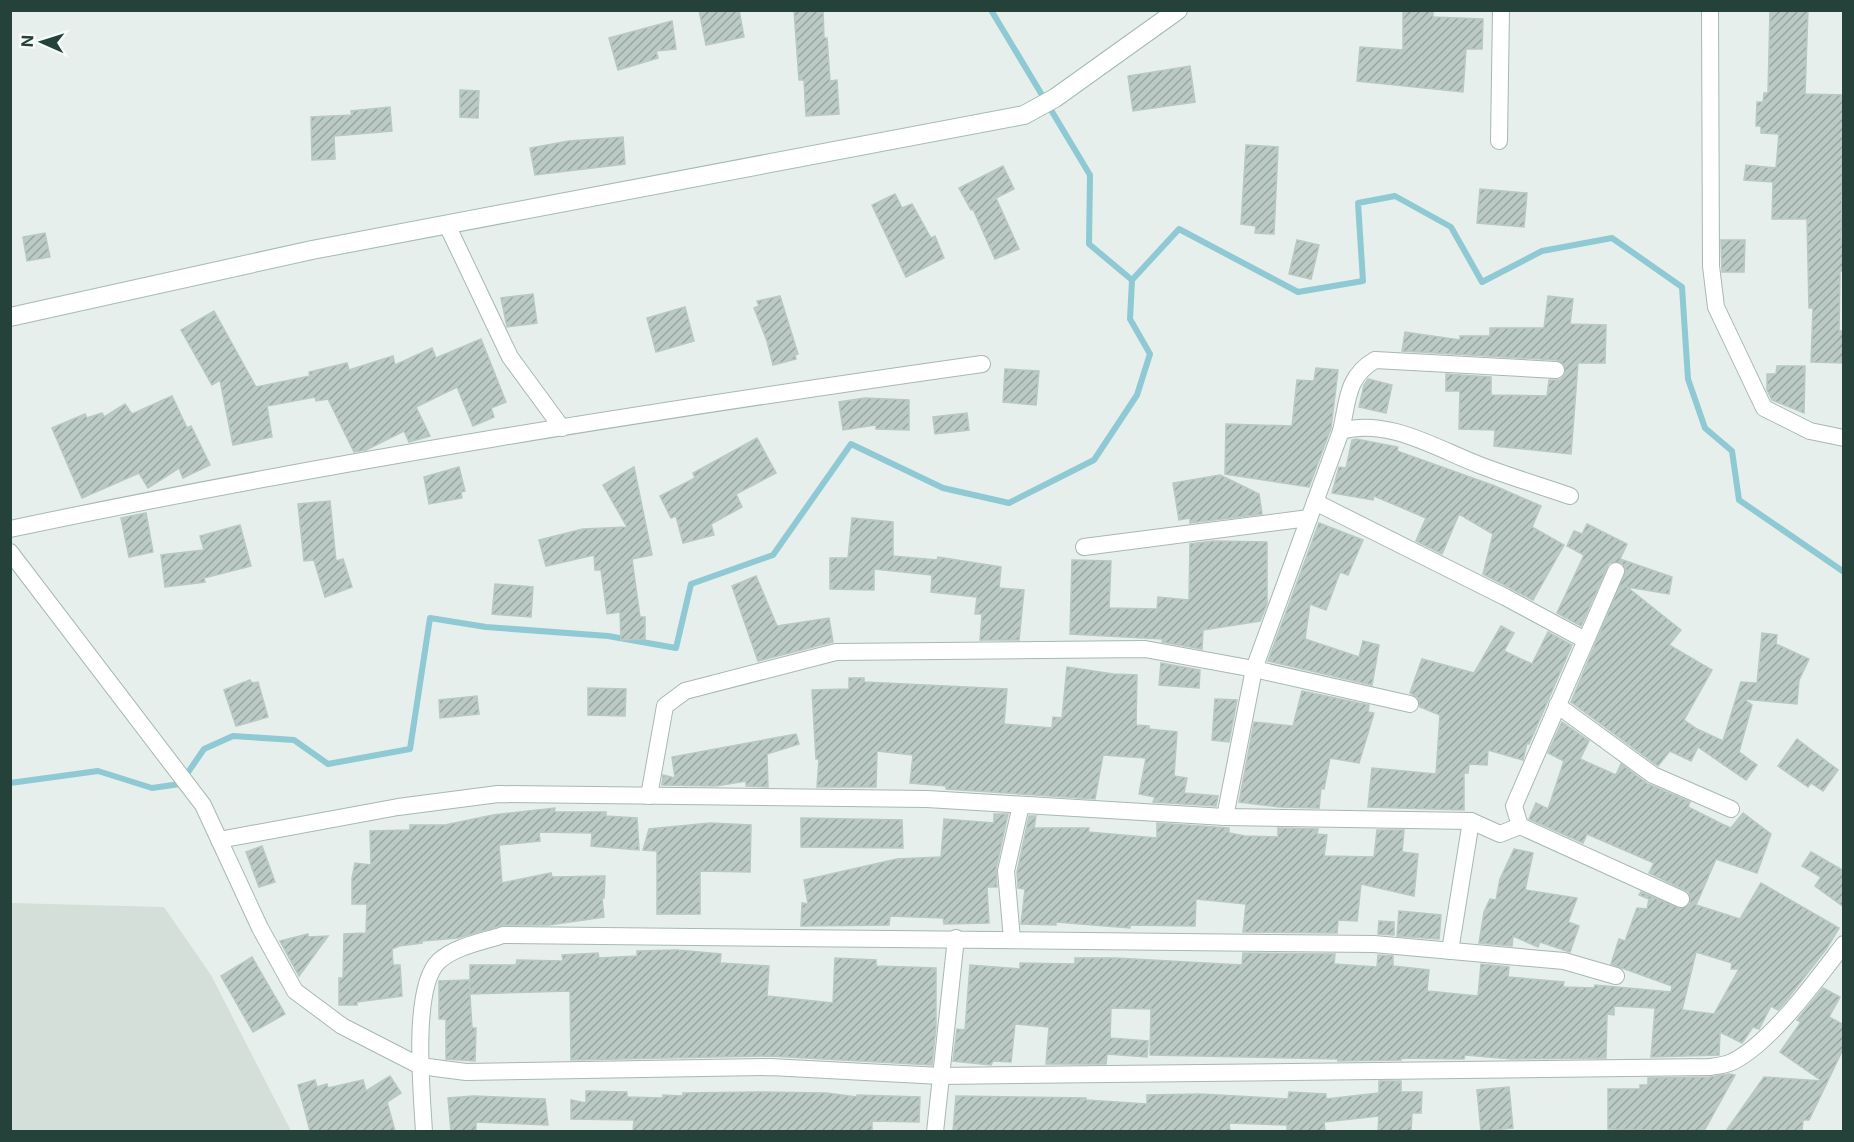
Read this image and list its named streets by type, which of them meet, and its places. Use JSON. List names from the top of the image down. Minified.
{"north":"left"}
